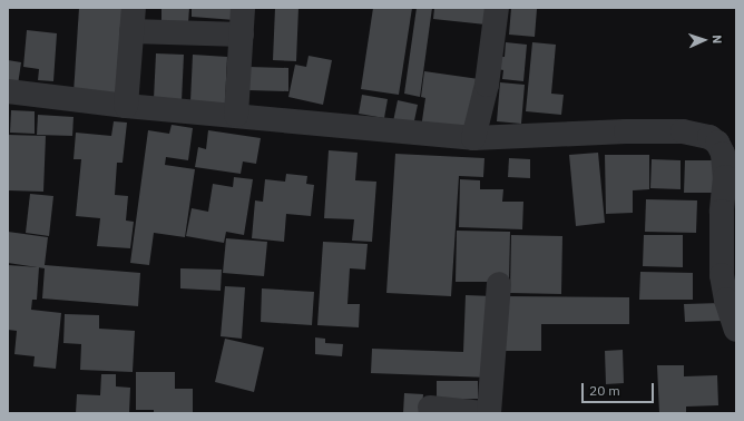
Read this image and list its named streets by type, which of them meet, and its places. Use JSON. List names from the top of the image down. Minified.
{"scale_bar":"20 m","north":"right"}
